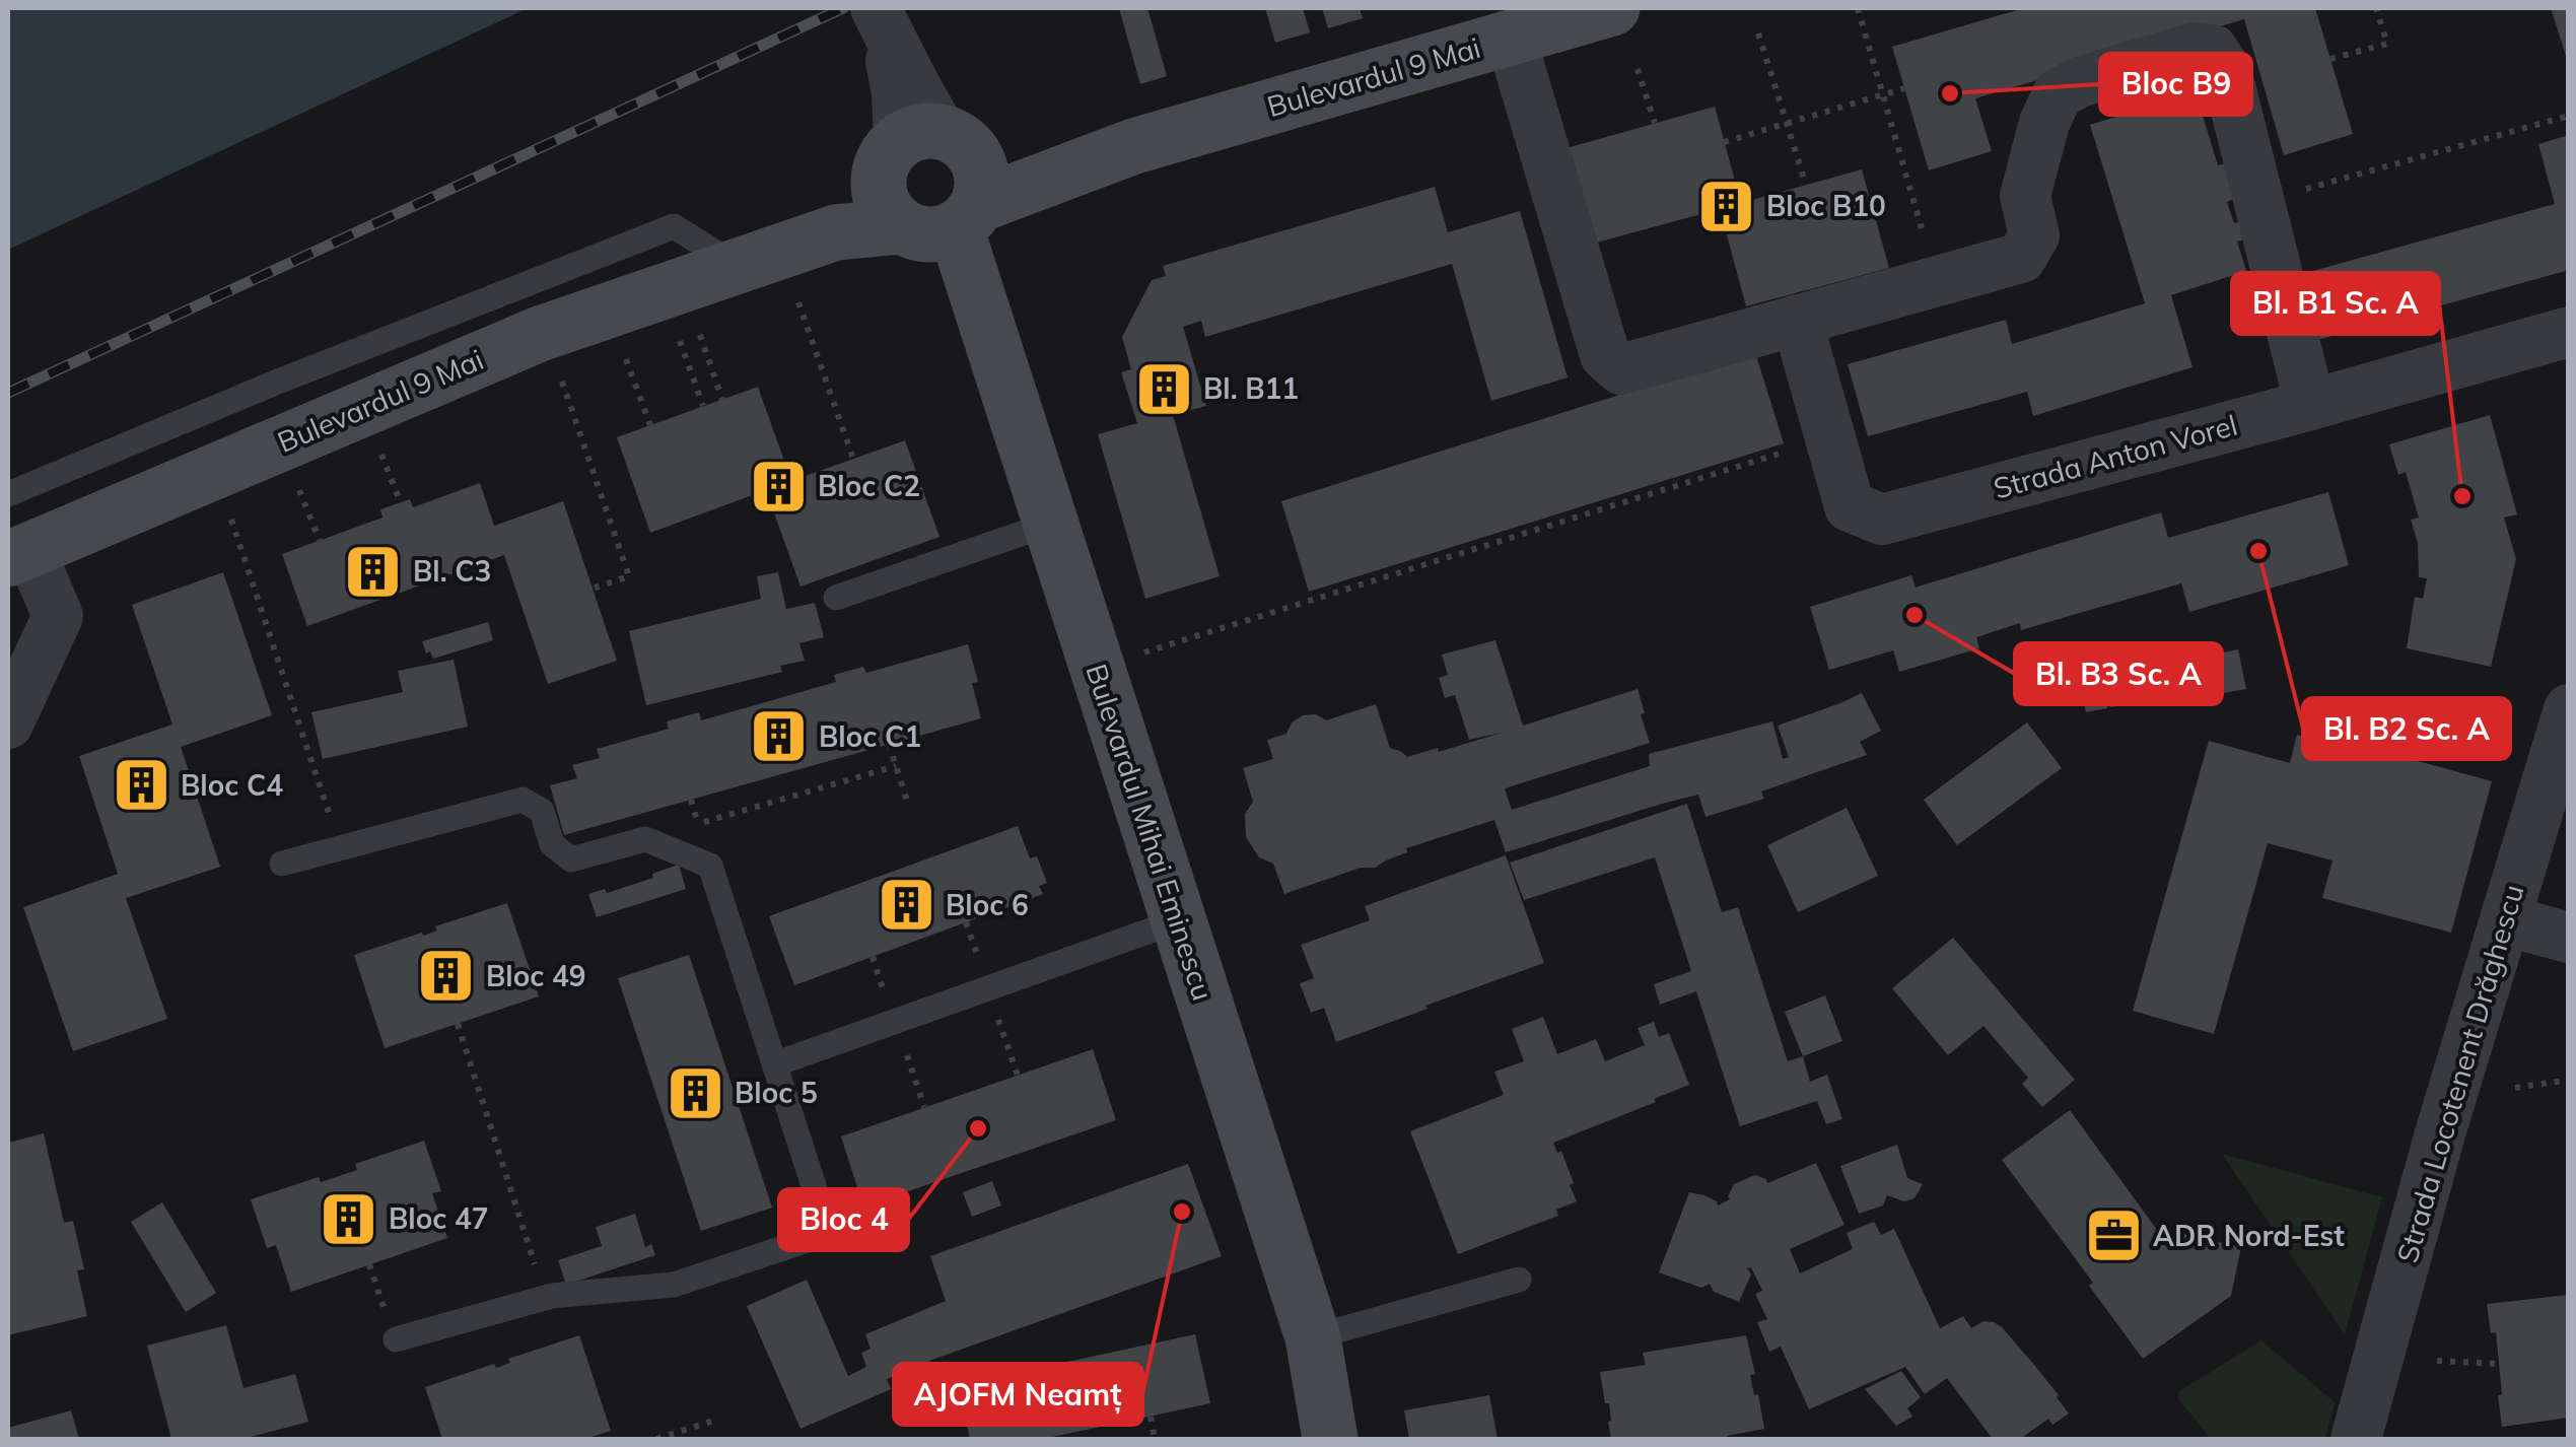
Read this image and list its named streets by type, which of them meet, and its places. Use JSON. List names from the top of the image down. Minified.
{"streets":{"main road":["Bulevardul 9 Mai","Bulevardul Mihai Eminescu"],"street":["Strada Anton Vorel","Strada Locotenent Drăghescu"]},"crossings":[["Bulevardul 9 Mai","Bulevardul Mihai Eminescu"]],"places":{"other":["Bloc B9","Bl. B1 Sc. A","Bl. B2 Sc. A","Bl. B3 Sc. A","Bloc 4","AJOFM Neamț"],"building":["Bloc B10","Bl. B11","Bloc C2","Bl. C3","Bloc C1","Bloc C4","Bloc 6","Bloc 49","Bloc 5","Bloc 47"],"office":["ADR Nord-Est"]}}
